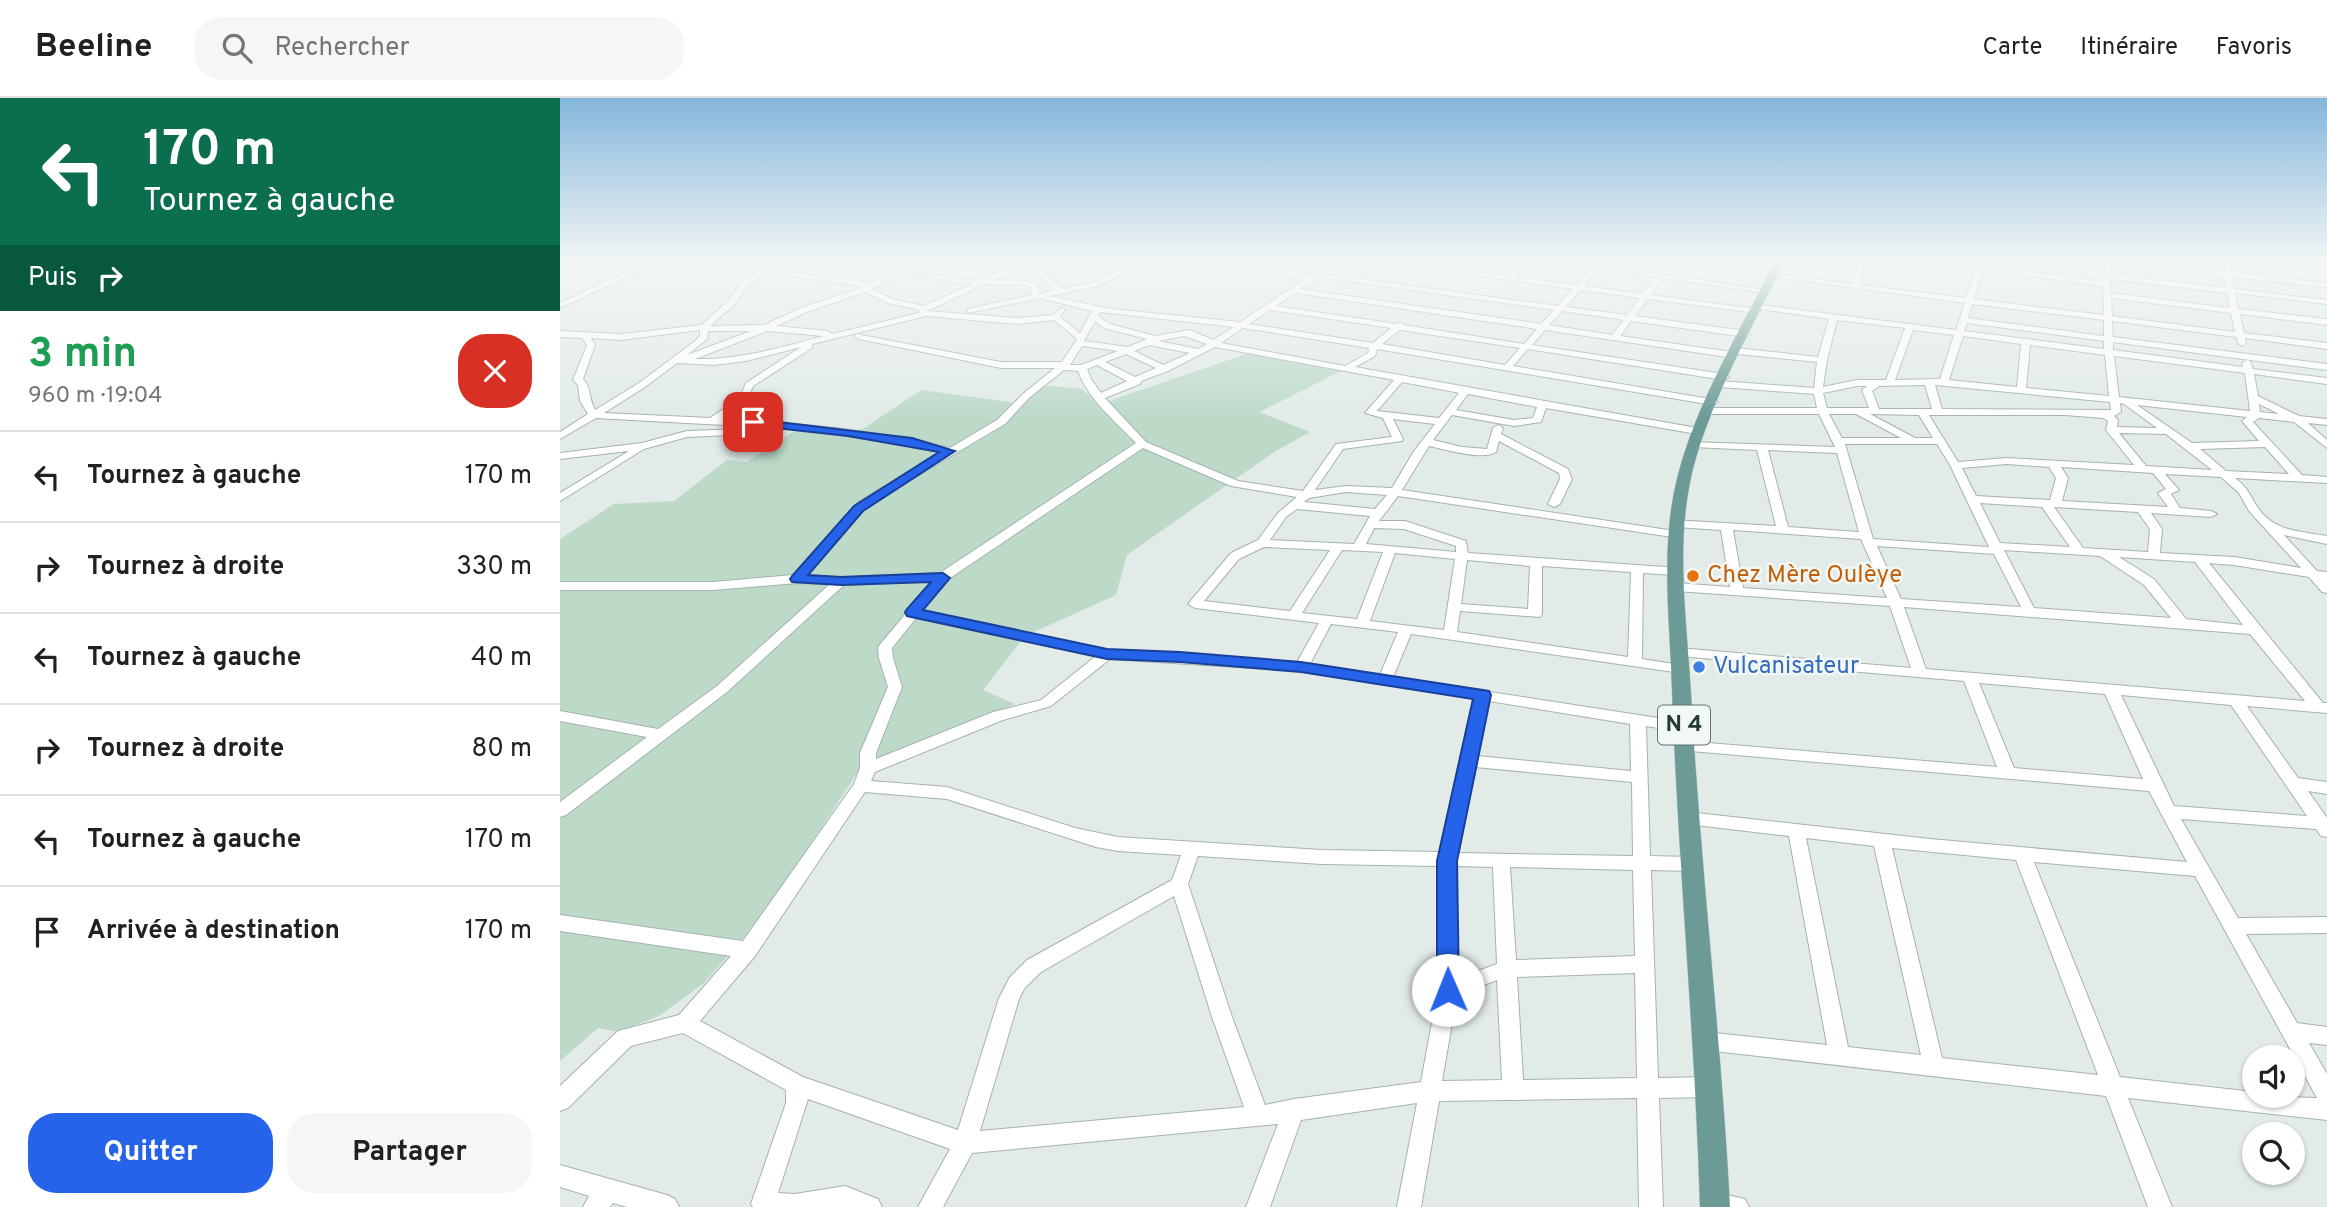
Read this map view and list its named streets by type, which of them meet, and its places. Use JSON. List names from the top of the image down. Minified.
{"streets":{"main road":["N 4"]},"places":["Chez Mère Oulèye","Vulcanisateur"],"page":{"header":"Beeline","search":"Rechercher","nav":["Carte","Itinéraire","Favoris"],"turn":["170 m","Tournez à gauche"],"then":"Puis","heading":["3 min","960 m · 19:04"],"list":[{"name":"Tournez à gauche","value":"170 m"},{"name":"Tournez à droite","value":"330 m"},{"name":"Tournez à gauche","value":"40 m"},{"name":"Tournez à droite","value":"80 m"},{"name":"Tournez à gauche","value":"170 m"},{"name":"Arrivée à destination","value":"170 m"}],"buttons":["Quitter","Partager"]}}
